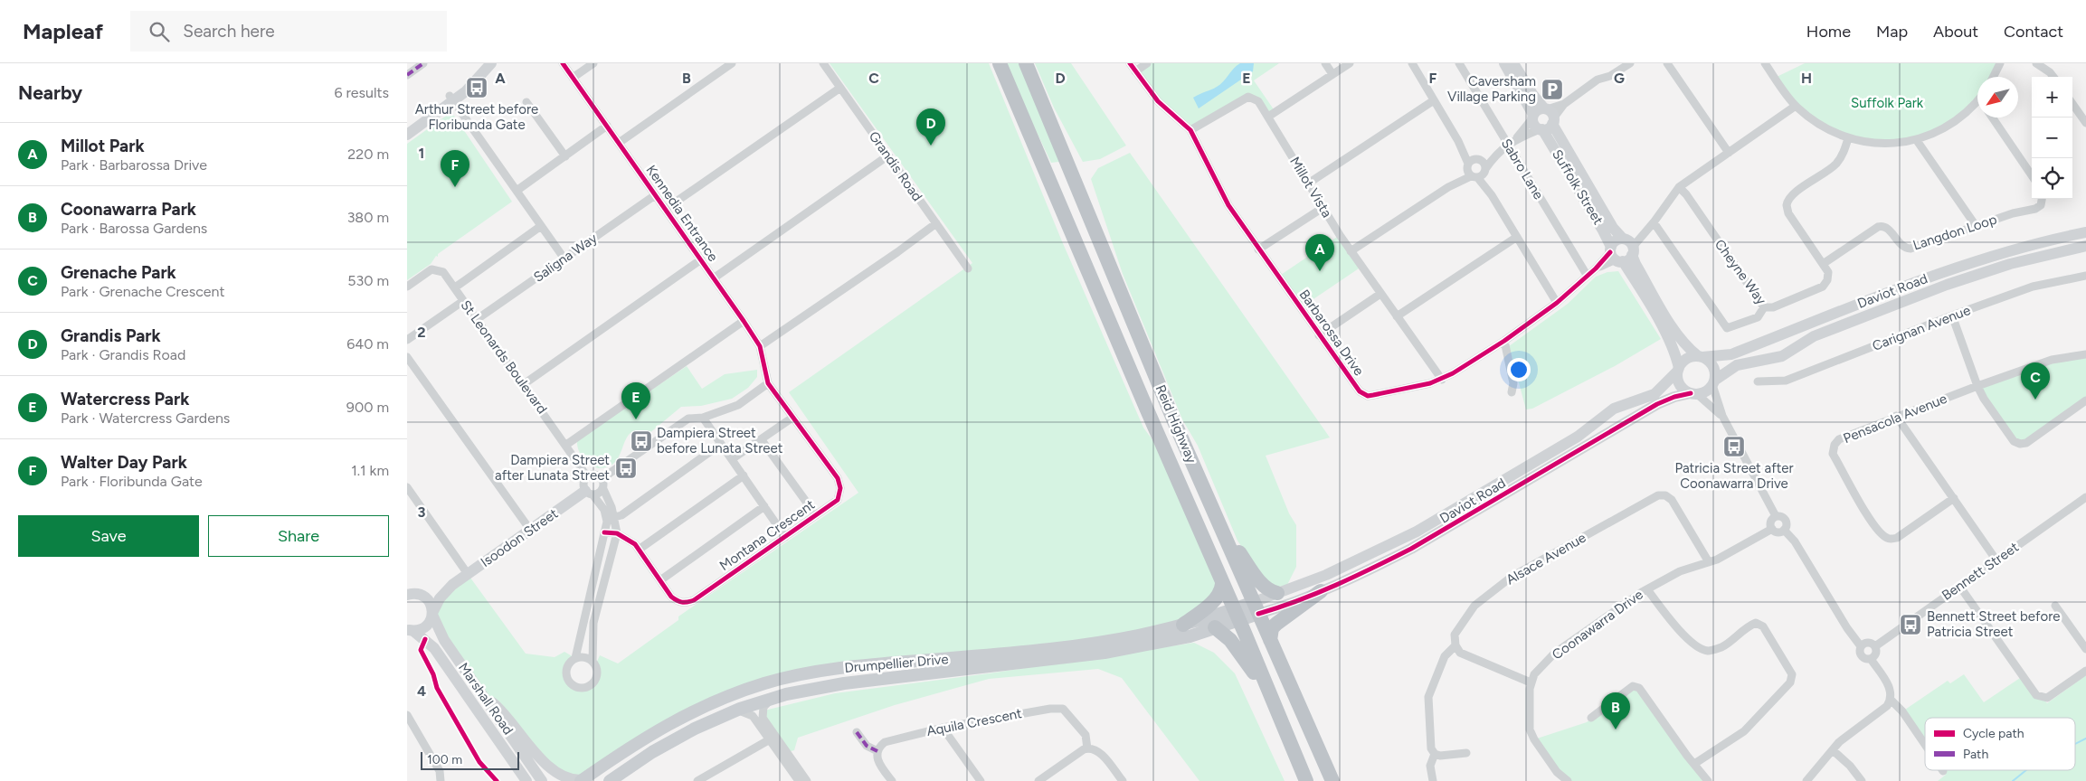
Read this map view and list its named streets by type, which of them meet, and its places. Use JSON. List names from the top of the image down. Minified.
{"streets":{"highway":["Reid Highway"],"main road":["Drumpellier Drive"],"street":["Grandis Road","Sabro Lane","Millot Vista","Suffolk Street","Kennedia Entrance","Langdon Loop","Saligna Way","Cheyne Way","Daviot Road","Carignan Avenue","Barbarossa Drive","St Leonards Boulevard","Pensacola Avenue","Montana Crescent","Isoodon Street","Alsace Avenue","Bennett Street","Coonawarra Drive","Marshall Road","Aquila Crescent"]},"crossings":[["Sabro Lane","Barbarossa Drive"],["Millot Vista","Barbarossa Drive"],["Suffolk Street","Daviot Road"],["Suffolk Street","Barbarossa Drive"],["Kennedia Entrance","Saligna Way"],["Kennedia Entrance","Montana Crescent"],["Langdon Loop","Cheyne Way"],["Saligna Way","St Leonards Boulevard"],["Daviot Road","Reid Highway"],["St Leonards Boulevard","Isoodon Street"],["Reid Highway","Drumpellier Drive"],["Isoodon Street","Marshall Road"],["Alsace Avenue","Coonawarra Drive"]],"parks":["Suffolk Park"],"places":{"bus stop":["Arthur Street before Floribunda Gate","Dampiera Street before Lunata Street","Patricia Street after Coonawarra Drive","Dampiera Street after Lunata Street","Bennett Street before Patricia Street"],"parking":["Caversham Village Parking"]},"legend":["Cycle path","Path"],"scale_bar":"100 m","north":"bottom left","page":{"header":"Mapleaf","search":"Search here","nav":["Home","Map","About","Contact"],"heading":["Nearby","6 results"],"map_buttons":["+","−"],"pins":["D","F","A","C","E","B"],"list":[{"mark":"A","name":"Millot Park","note":"Park · Barbarossa Drive","value":"220 m"},{"mark":"B","name":"Coonawarra Park","note":"Park · Barossa Gardens","value":"380 m"},{"mark":"C","name":"Grenache Park","note":"Park · Grenache Crescent","value":"530 m"},{"mark":"D","name":"Grandis Park","note":"Park · Grandis Road","value":"640 m"},{"mark":"E","name":"Watercress Park","note":"Park · Watercress Gardens","value":"900 m"},{"mark":"F","name":"Walter Day Park","note":"Park · Floribunda Gate","value":"1.1 km"}],"buttons":["Save","Share"],"scale":"100 m"},"grid":{"columns":["A","B","C","D","E","F","G","H"],"rows":["1","2","3","4"]}}
